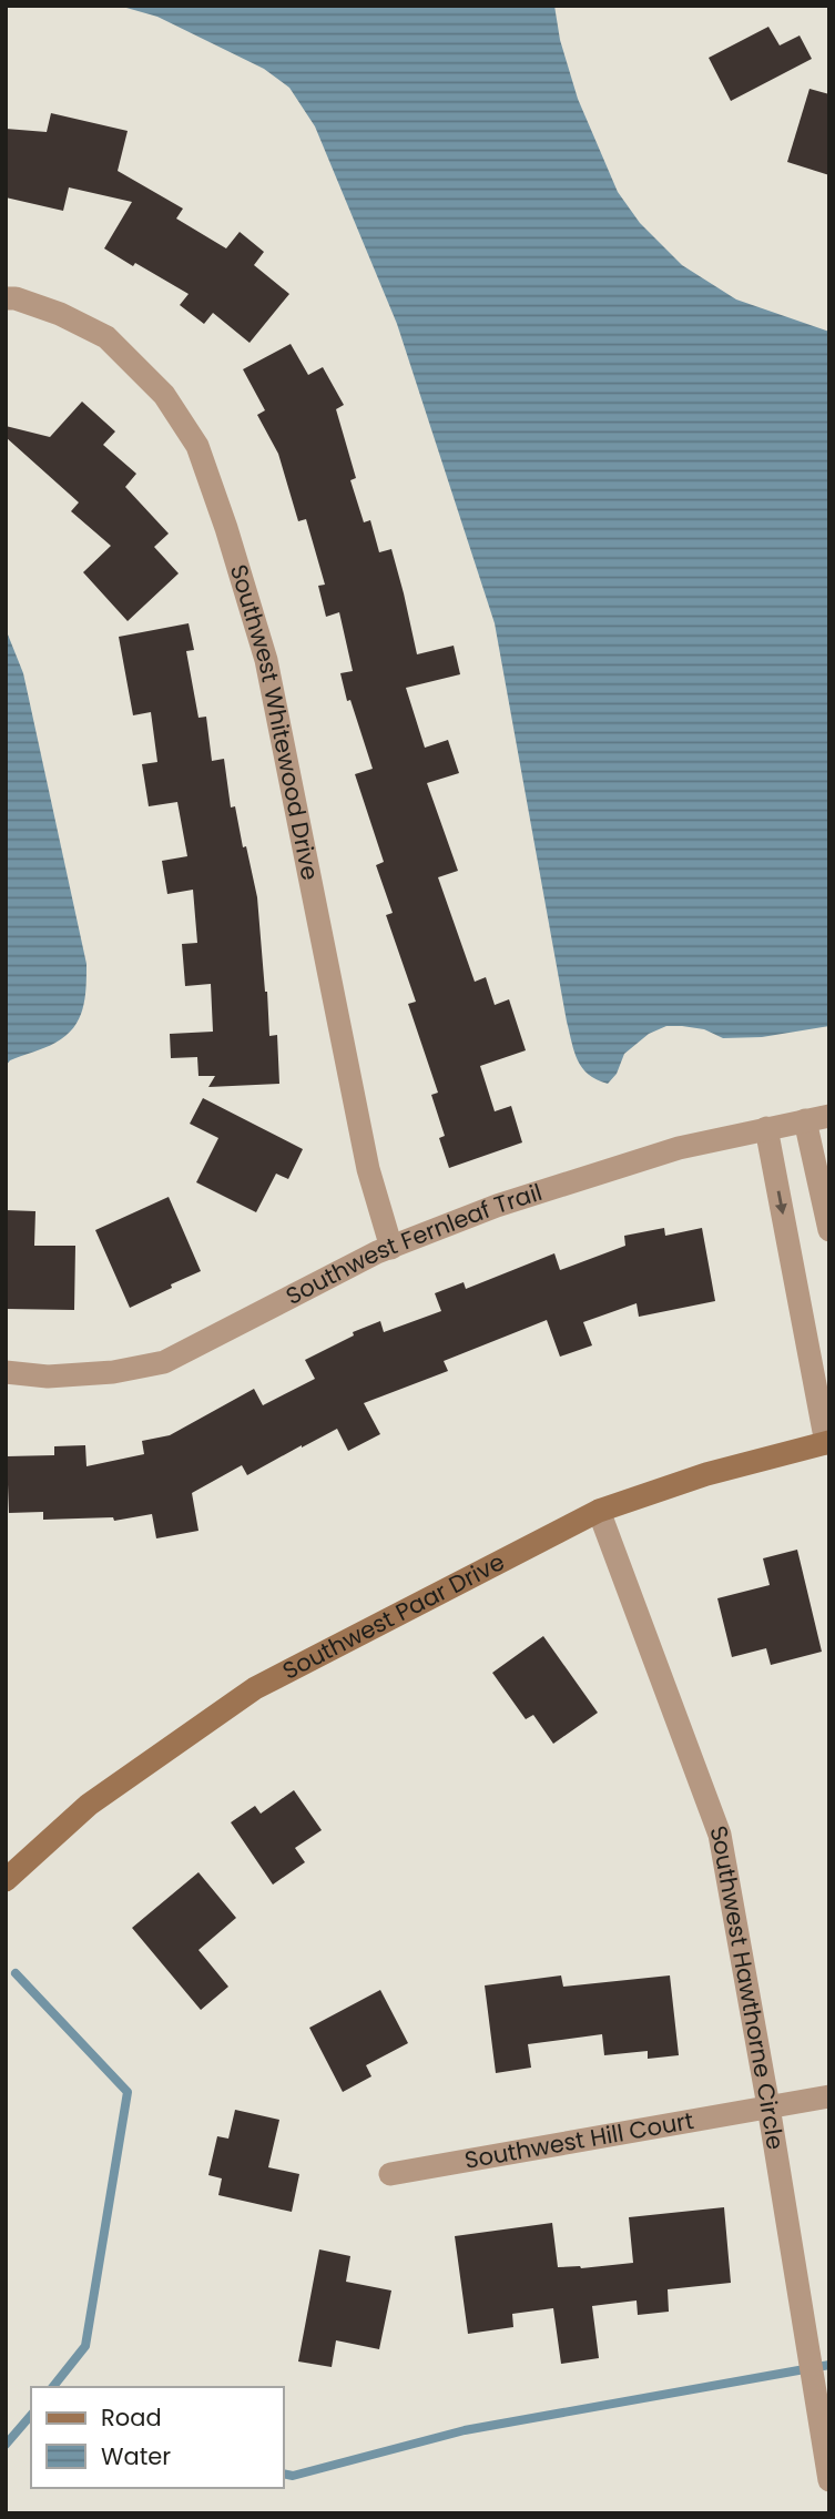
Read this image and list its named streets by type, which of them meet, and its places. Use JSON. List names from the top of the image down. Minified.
{"streets":{"street":["Southwest Whitewood Drive","Southwest Fernleaf Trail","Southwest Paar Drive","Southwest Hawthorne Circle","Southwest Hill Court"]},"crossings":[["Southwest Whitewood Drive","Southwest Fernleaf Trail"],["Southwest Paar Drive","Southwest Hawthorne Circle"],["Southwest Hawthorne Circle","Southwest Hill Court"]],"legend":["Road","Water"]}
